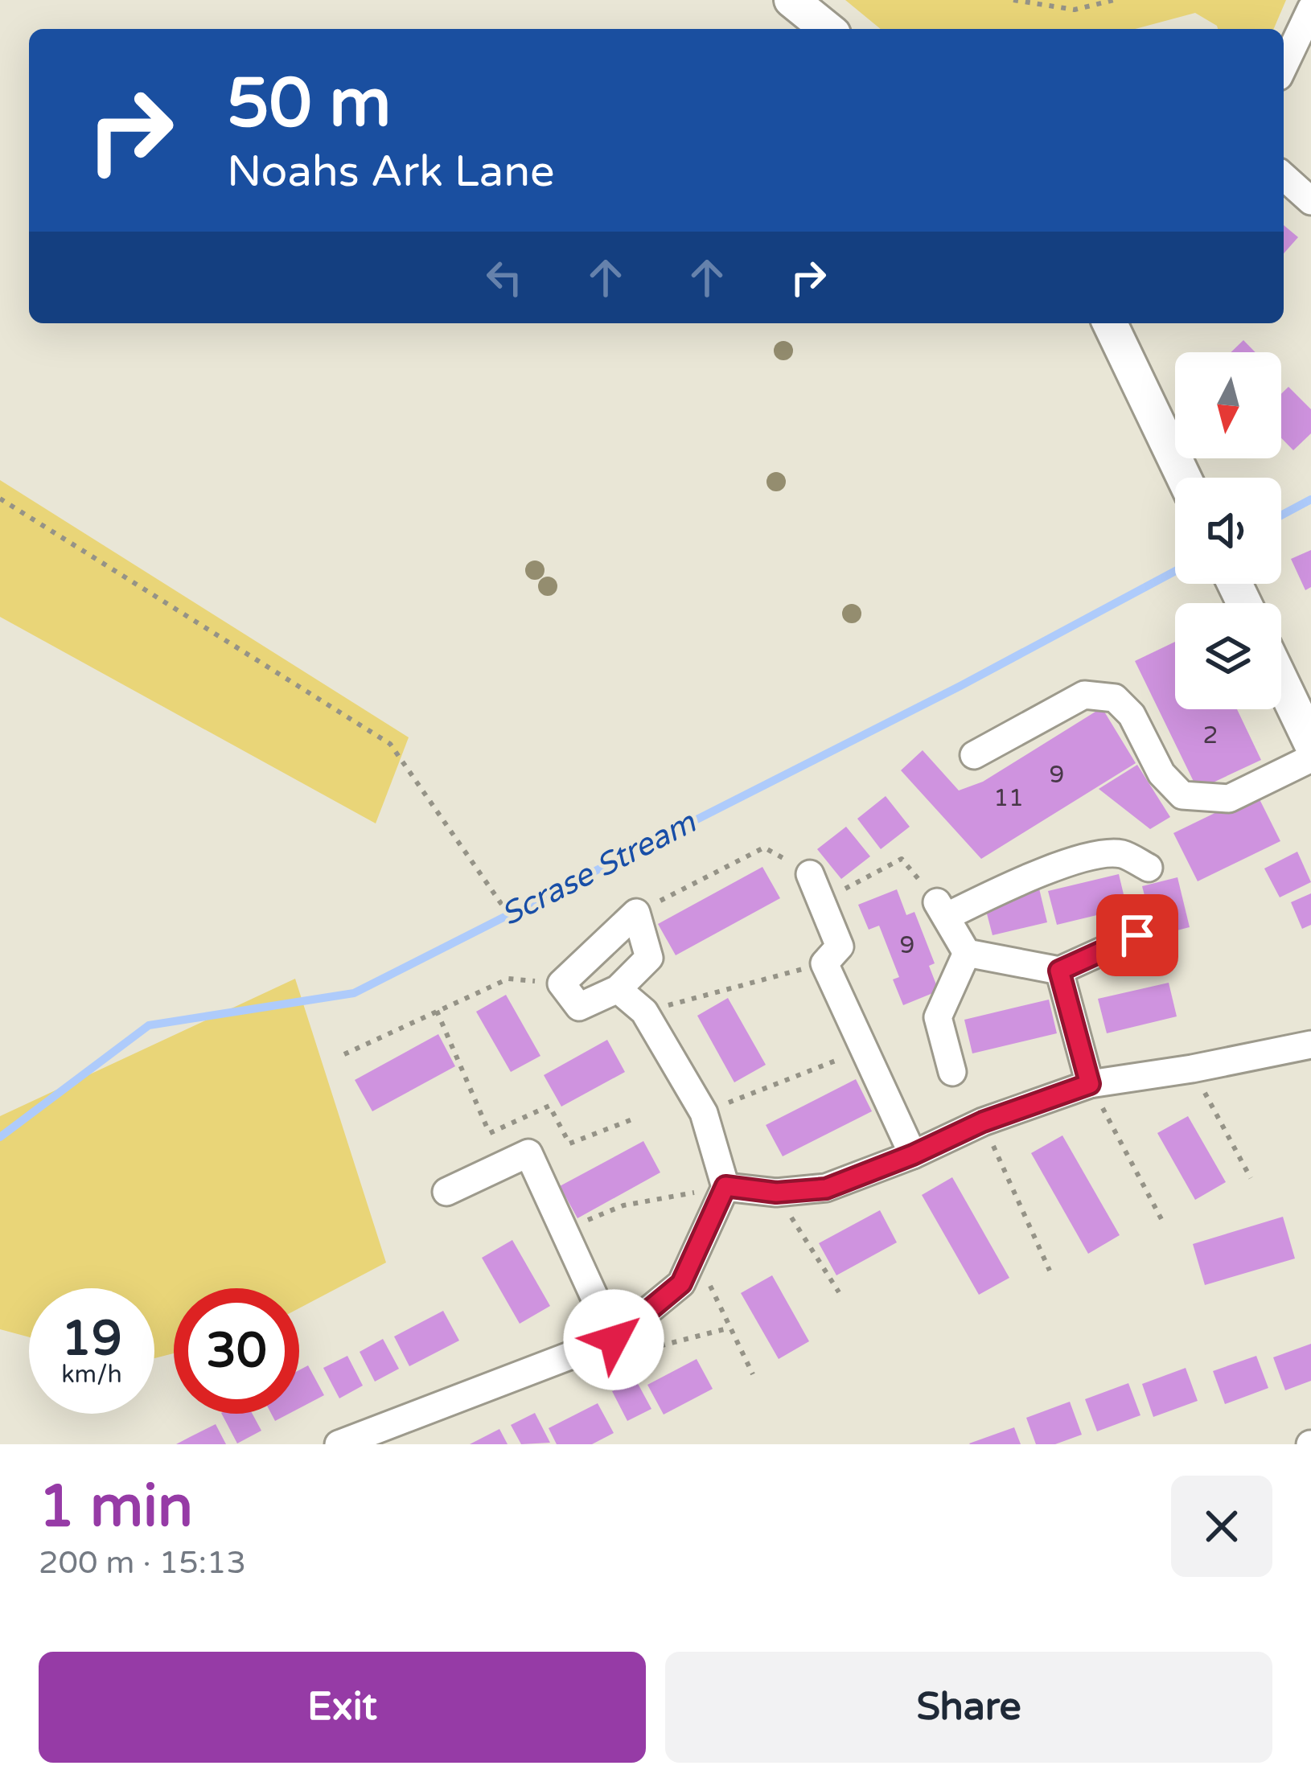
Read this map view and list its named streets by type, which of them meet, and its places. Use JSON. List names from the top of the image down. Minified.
{"water":["Scrase Stream"],"house_numbers":["2","9","11","9"],"north":"bottom","page":{"turn":["50 m","Noahs Ark Lane"],"speed":"19 km/h","limit":"30","heading":["1 min","200 m · 15:13"],"buttons":["Exit","Share"]}}
